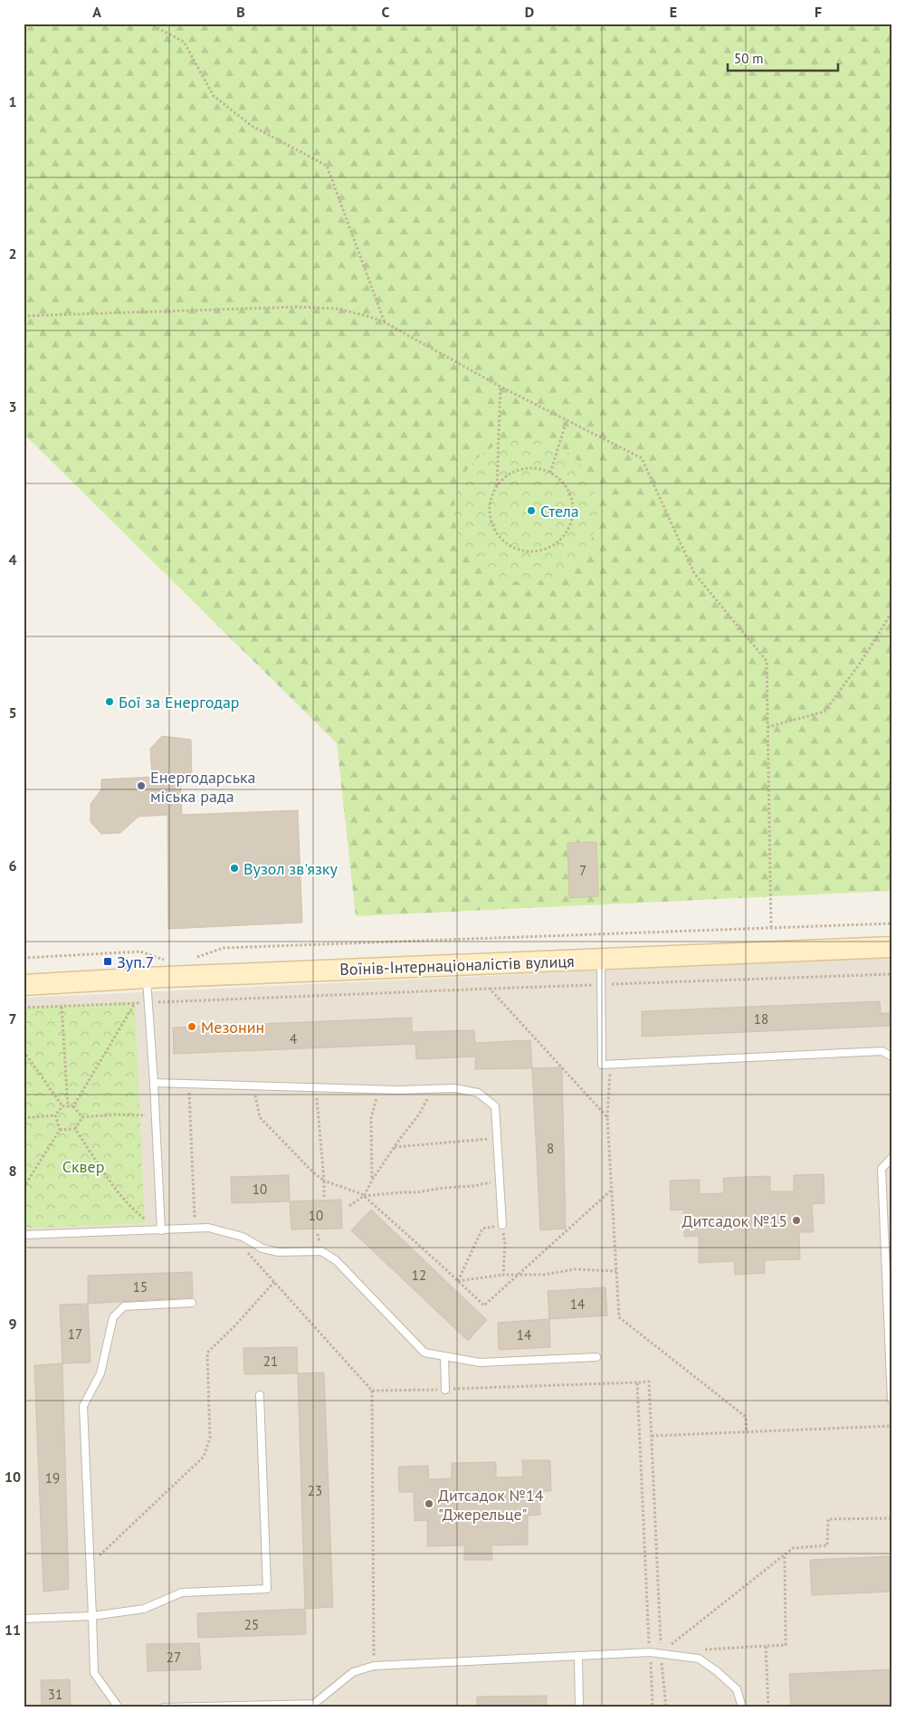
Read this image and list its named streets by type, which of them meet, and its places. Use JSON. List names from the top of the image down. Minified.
{"streets":{"street":["Воїнів-Інтернаціоналістів вулиця"]},"parks":["Сквер"],"places":{"other":["Стела","Бої за Енергодар","Енергодарська міська рада","Вузол зв'язку","Мезонин","Дитсадок №15","Дитсадок №14 \"Джерельце\""],"transit":["Зуп.7"]},"house_numbers":["7","18","4","8","10","10","12","15","14","17","14","21","19","23","25","27","31"],"scale_bar":"50 m","grid":{"columns":["A","B","C","D","E","F"],"rows":["1","2","3","4","5","6","7","8","9","10","11"]}}
